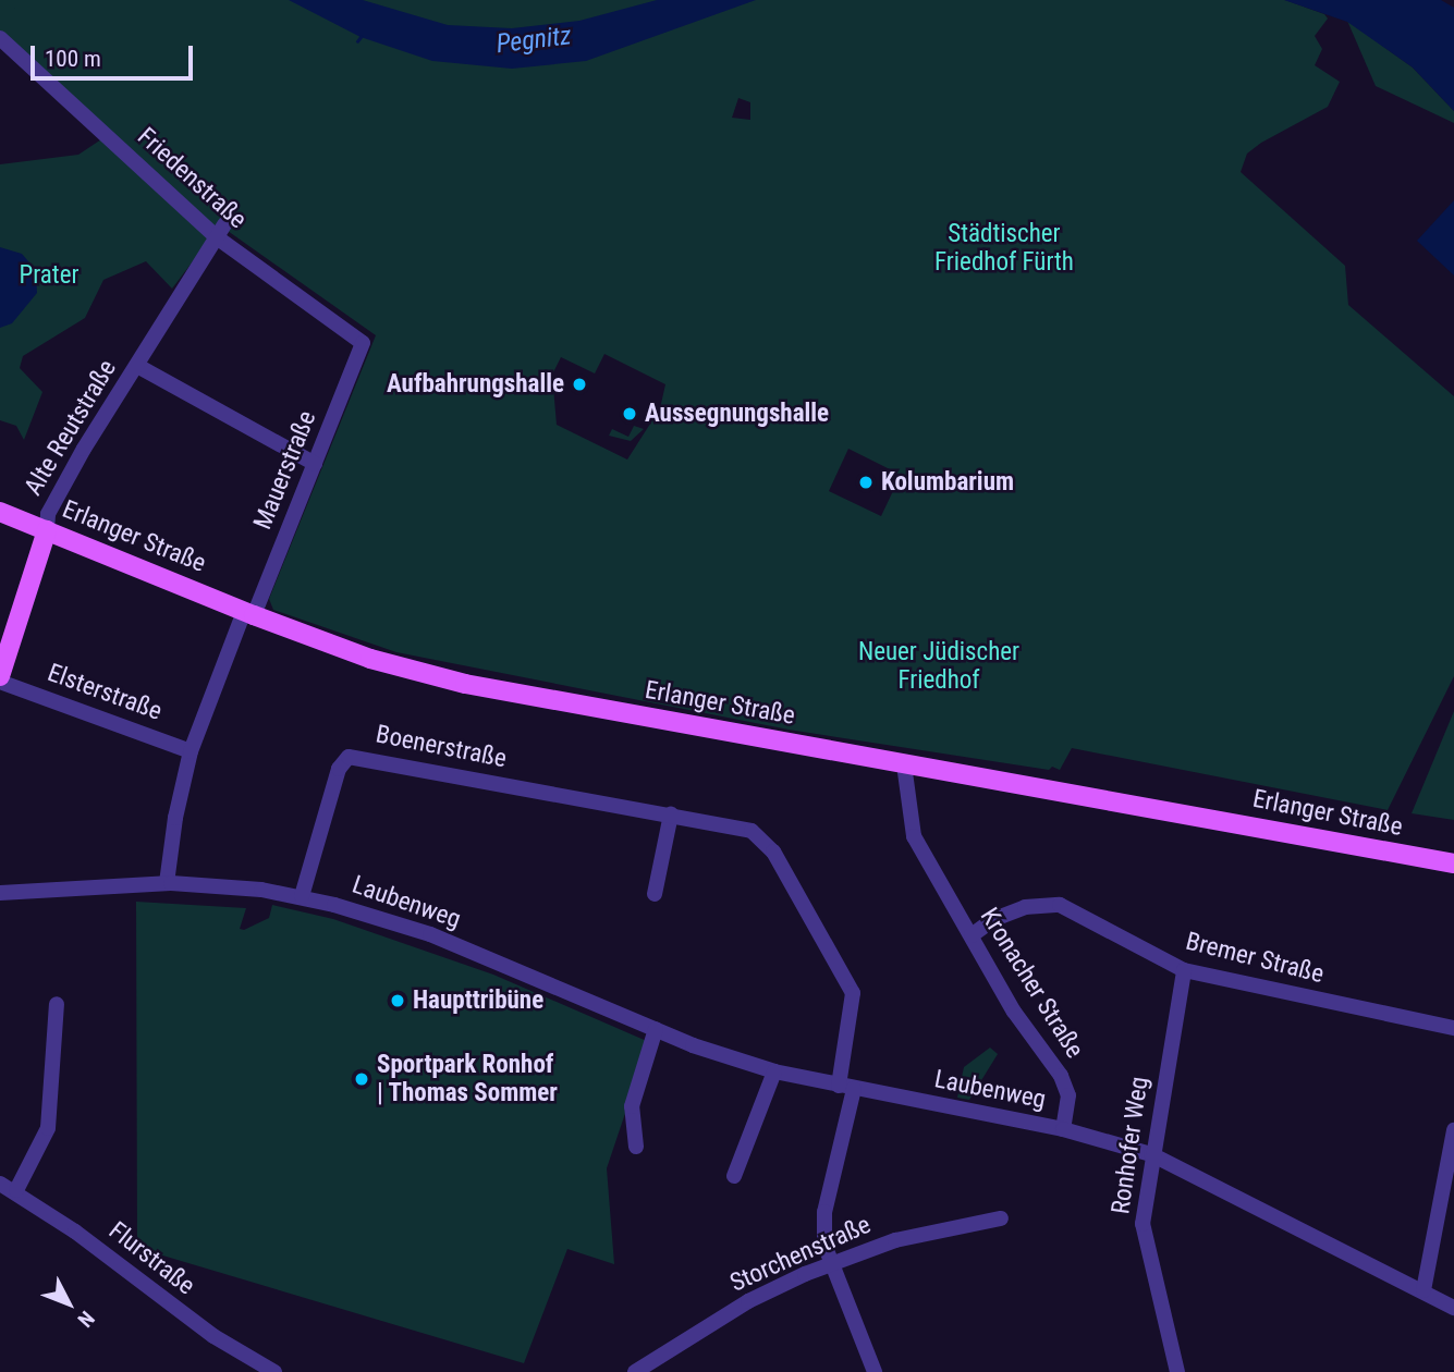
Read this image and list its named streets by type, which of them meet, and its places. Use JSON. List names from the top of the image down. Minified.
{"streets":{"main road":["Alte Reutstraße","Erlanger Straße"],"street":["Friedenstraße","Mauerstraße","Elsterstraße","Boenerstraße","Laubenweg","Bremer Straße","Kronacher Straße","Ronhofer Weg","Storchenstraße","Flurstraße"]},"crossings":[["Friedenstraße","Alte Reutstraße"],["Friedenstraße","Mauerstraße"],["Alte Reutstraße","Erlanger Straße"],["Mauerstraße","Erlanger Straße"],["Mauerstraße","Elsterstraße"],["Mauerstraße","Laubenweg"],["Erlanger Straße","Kronacher Straße"],["Boenerstraße","Laubenweg"],["Boenerstraße","Storchenstraße"],["Laubenweg","Kronacher Straße"],["Bremer Straße","Kronacher Straße"],["Bremer Straße","Ronhofer Weg"]],"water":["Pegnitz"],"parks":["Städtischer Friedhof Fürth","Prater","Neuer Jüdischer Friedhof"],"places":["Aufbahrungshalle","Aussegnungshalle","Kolumbarium","Haupttribüne","Sportpark Ronhof | Thomas Sommer"],"scale_bar":"100 m","north":"bottom right"}
